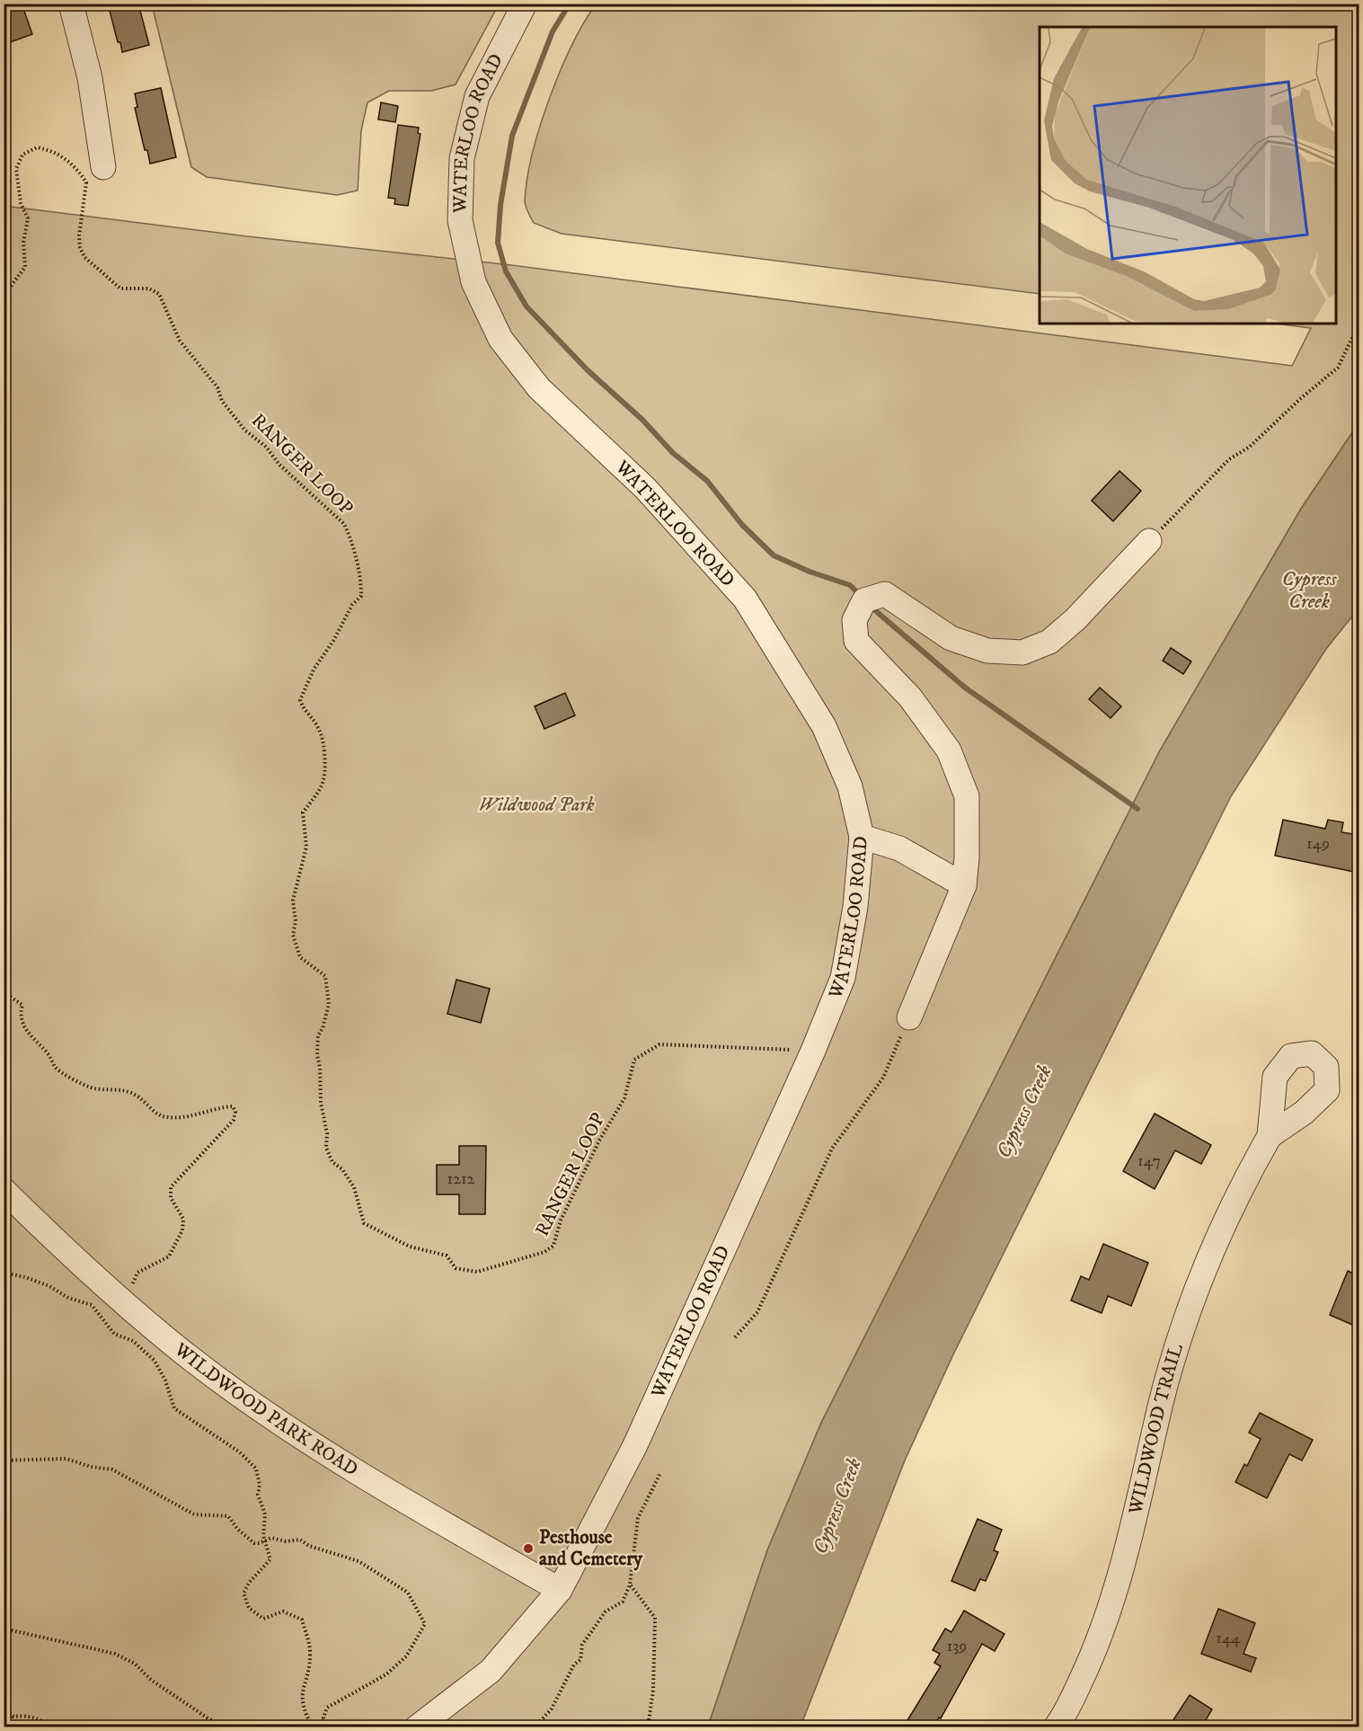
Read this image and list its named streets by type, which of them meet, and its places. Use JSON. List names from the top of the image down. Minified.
{"streets":{"street":["WATERLOO ROAD","WILDWOOD PARK ROAD","WILDWOOD TRAIL"],"path":["RANGER LOOP"]},"crossings":[["WATERLOO ROAD","RANGER LOOP"],["WATERLOO ROAD","WILDWOOD PARK ROAD"]],"water":["Cypress Creek"],"parks":["Wildwood Park"],"places":["Pesthouse and Cemetery"],"house_numbers":["149","147","1212","144","139"]}
